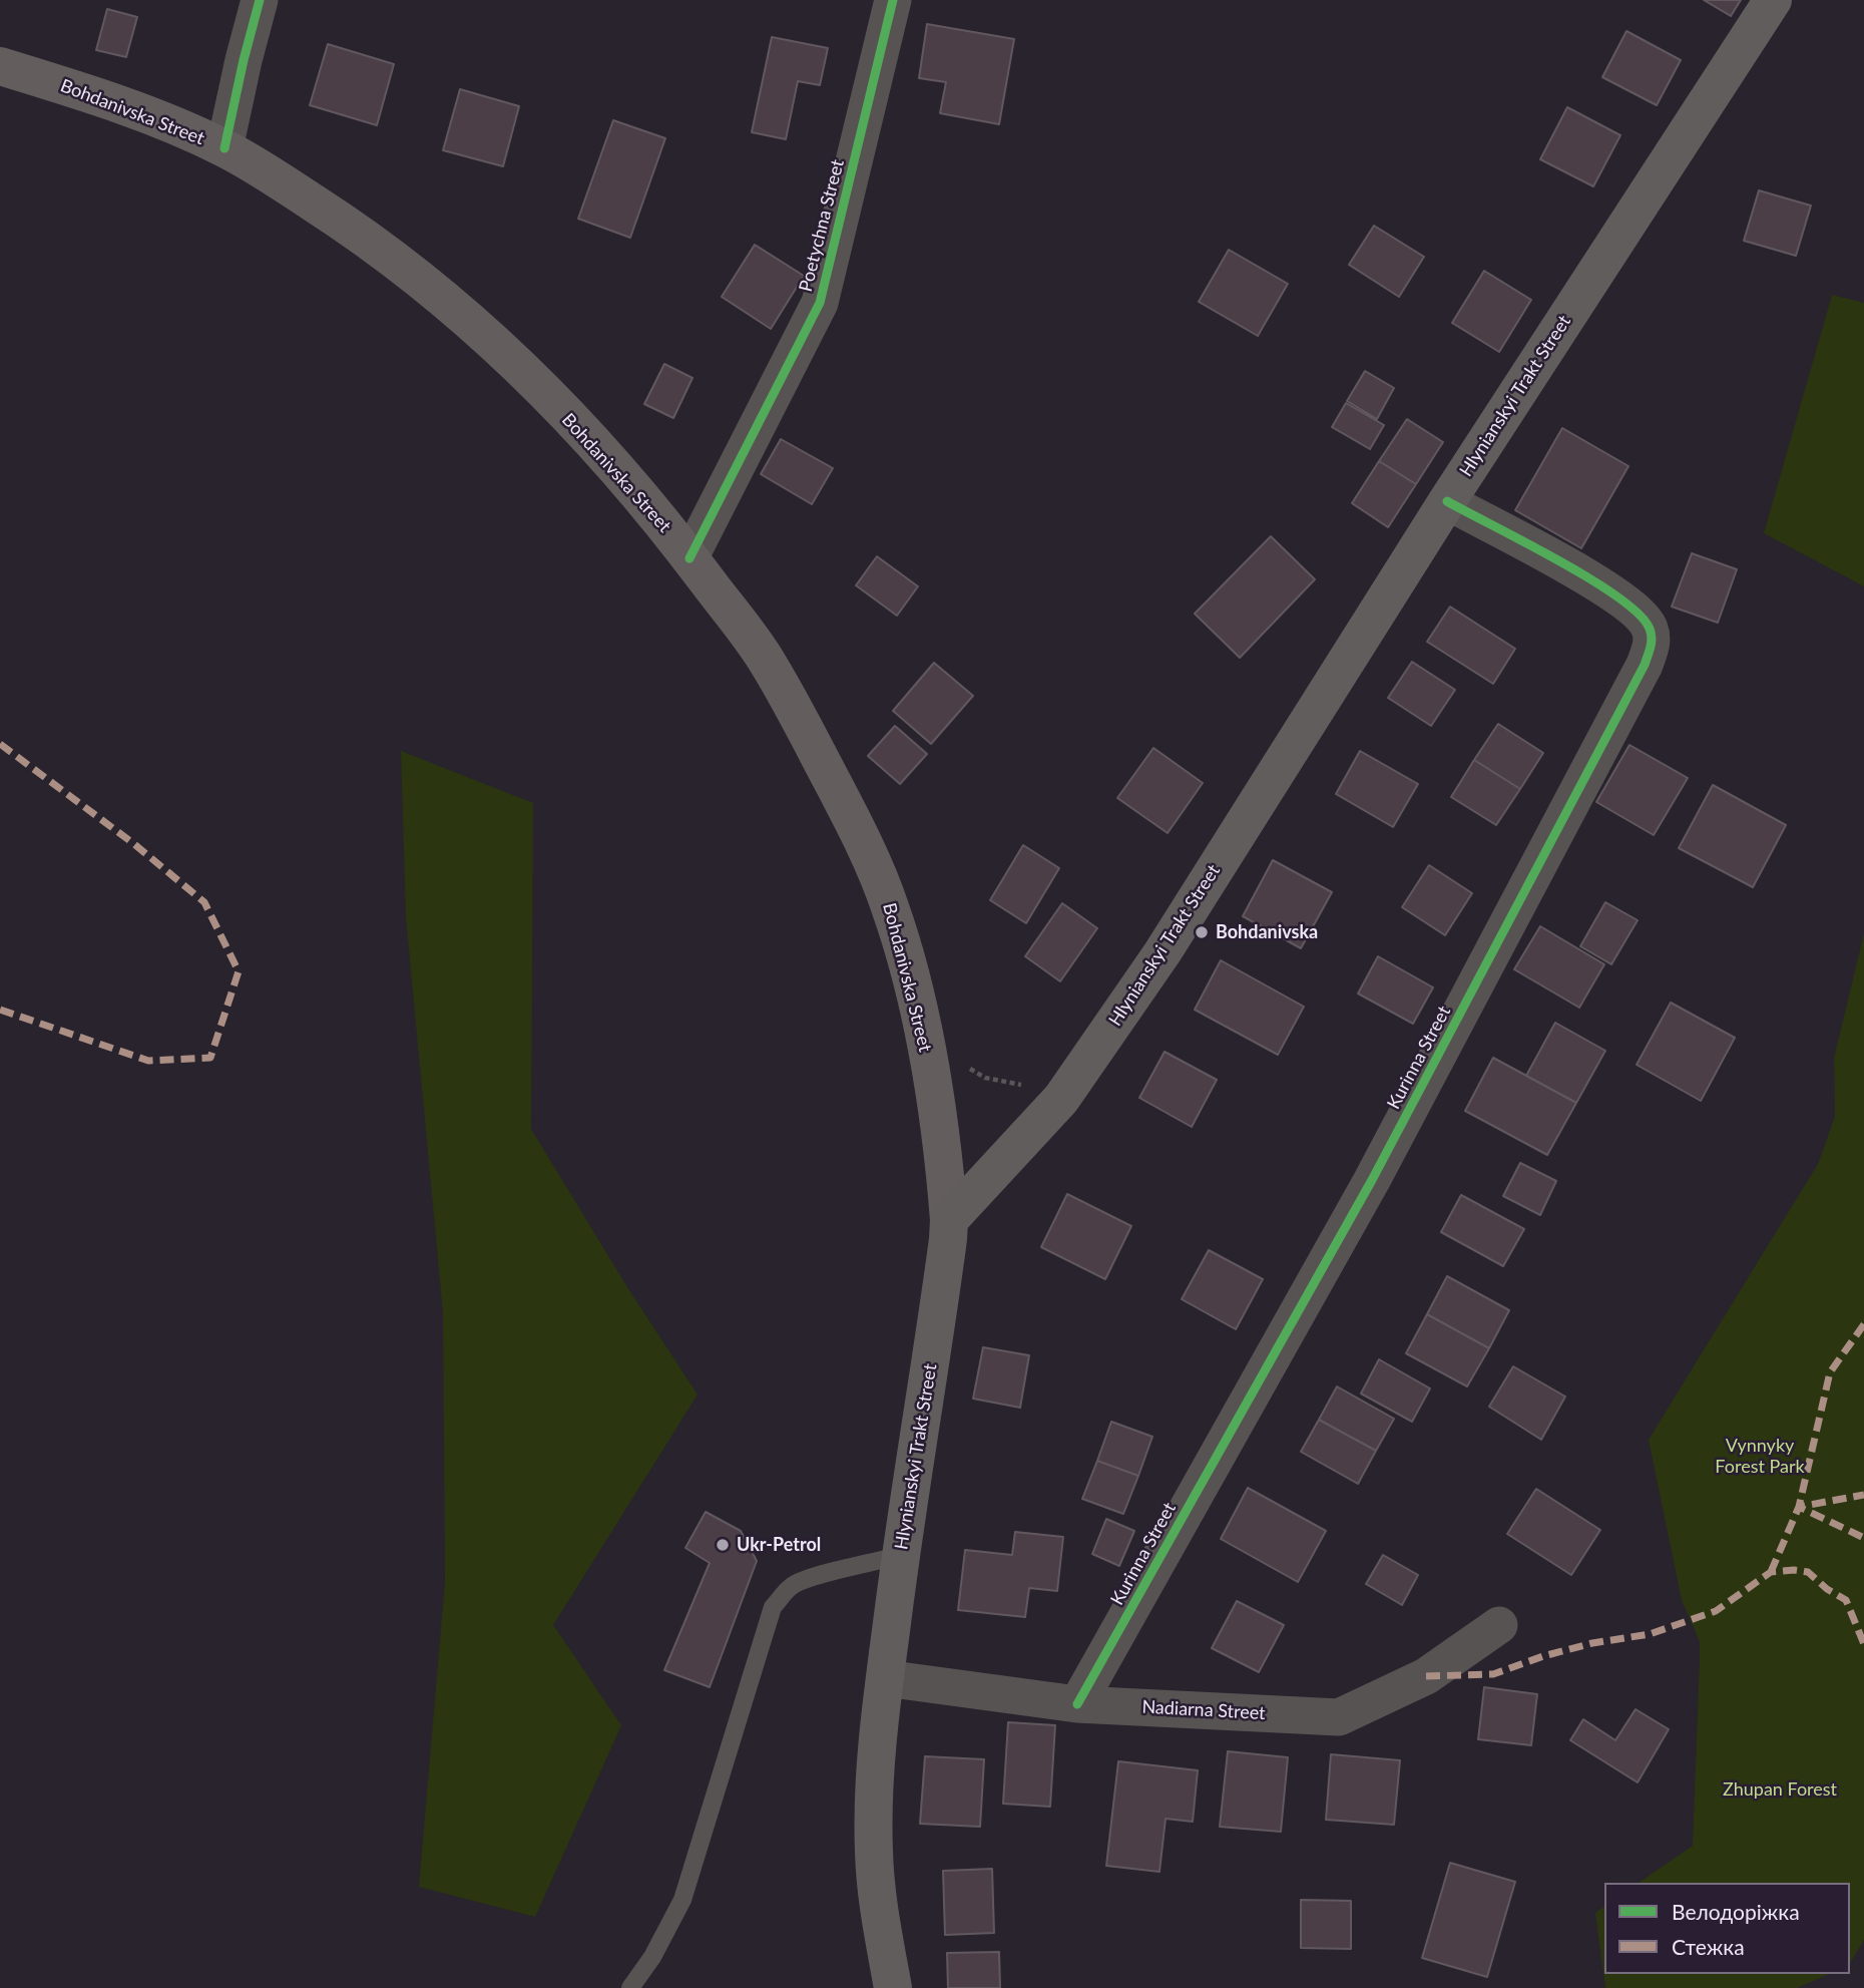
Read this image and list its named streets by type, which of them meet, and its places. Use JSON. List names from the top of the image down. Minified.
{"streets":{"main road":["Bohdanivska Street","Hlynianskyi Trakt Street"],"street":["Poetychna Street","Kurinna Street","Nadiarna Street"]},"crossings":[["Bohdanivska Street","Poetychna Street"],["Bohdanivska Street","Hlynianskyi Trakt Street"],["Hlynianskyi Trakt Street","Kurinna Street"],["Hlynianskyi Trakt Street","Nadiarna Street"],["Kurinna Street","Nadiarna Street"]],"parks":["Vynnyky Forest Park","Zhupan Forest"],"places":["Bohdanivska","Ukr-Petrol"],"legend":["Велодоріжка","Стежка"]}
